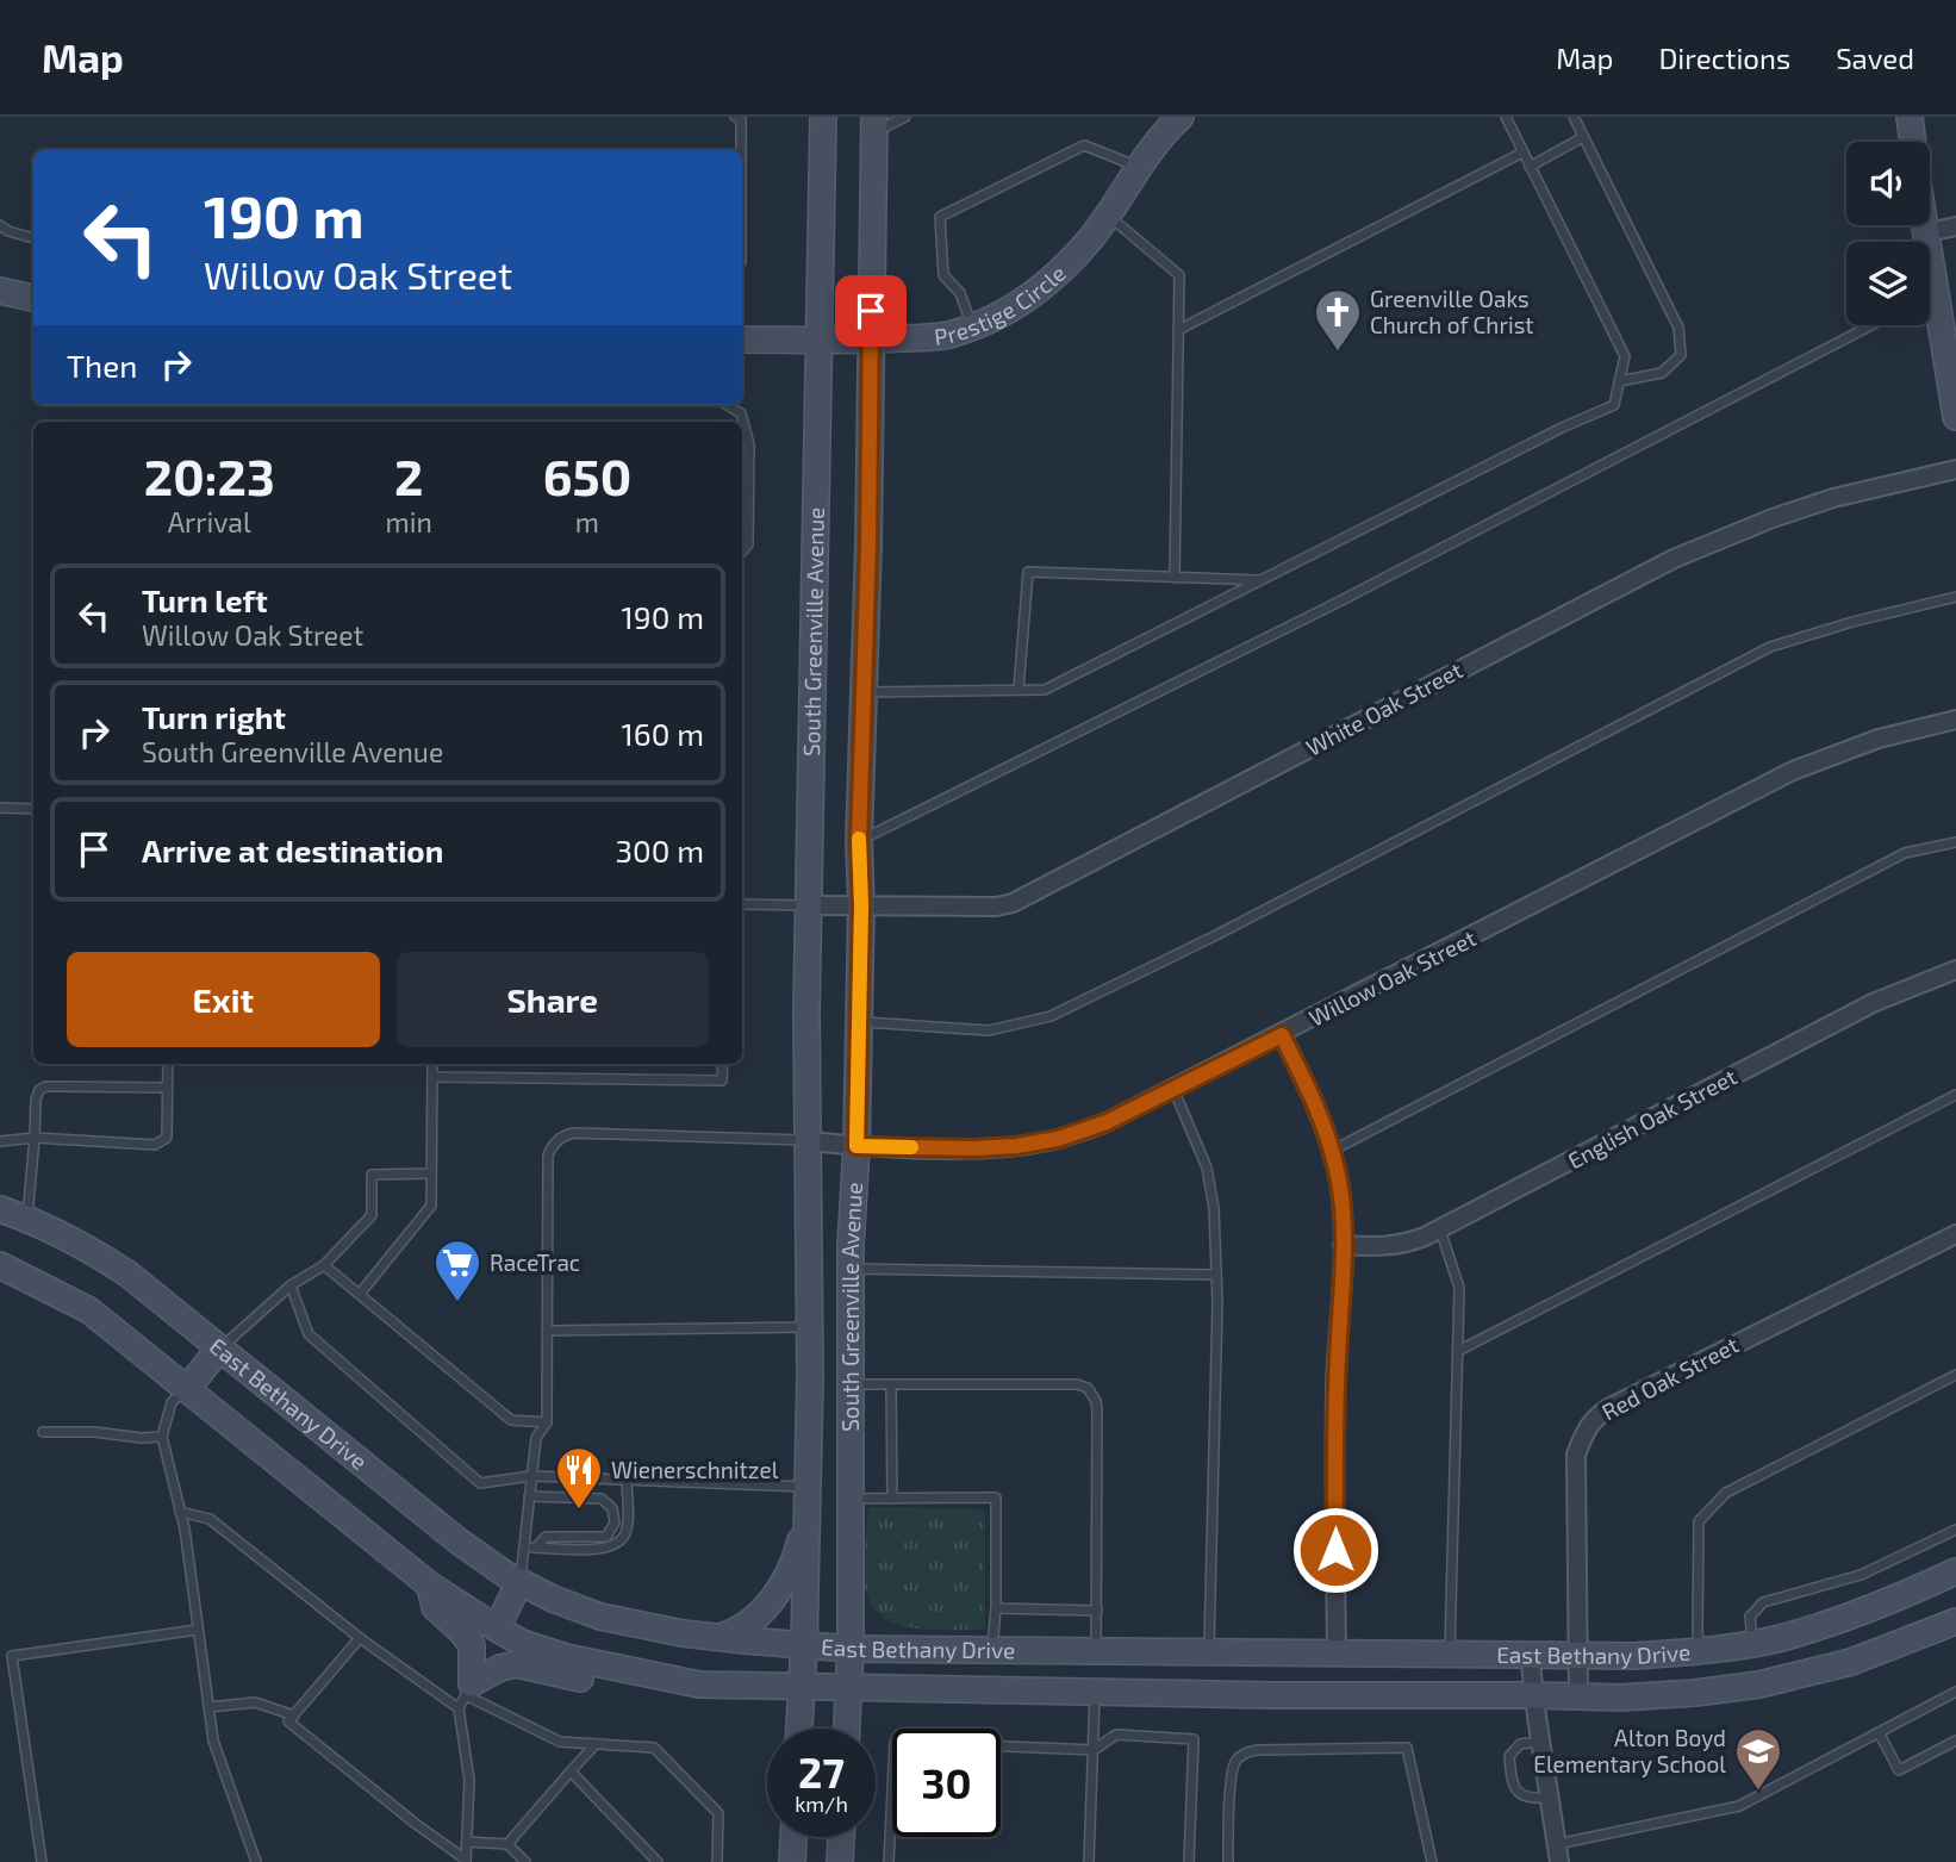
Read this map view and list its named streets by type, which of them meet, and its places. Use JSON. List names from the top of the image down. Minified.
{"streets":{"main road":["Prestige Circle","South Greenville Avenue","East Bethany Drive"],"street":["White Oak Street","Willow Oak Street","English Oak Street","Red Oak Street"]},"crossings":[["Prestige Circle","South Greenville Avenue"],["South Greenville Avenue","White Oak Street"],["South Greenville Avenue","Willow Oak Street"],["South Greenville Avenue","East Bethany Drive"],["Red Oak Street","East Bethany Drive"]],"places":{"church":["Greenville Oaks Church of Christ"],"supermarket":["RaceTrac"],"restaurant":["Wienerschnitzel"],"school or university":["Alton Boyd Elementary School"]},"page":{"header":"Map","nav":["Map","Directions","Saved"],"turn":["190 m","Willow Oak Street"],"then":"Then","eta":["20:23","Arrival","2","min","650","m"],"list":[{"name":"Turn left","note":"Willow Oak Street","value":"190 m"},{"name":"Turn right","note":"South Greenville Avenue","value":"160 m"},{"name":"Arrive at destination","value":"300 m"}],"buttons":["Exit","Share"],"speed":"27 km/h","limit":"30"}}
